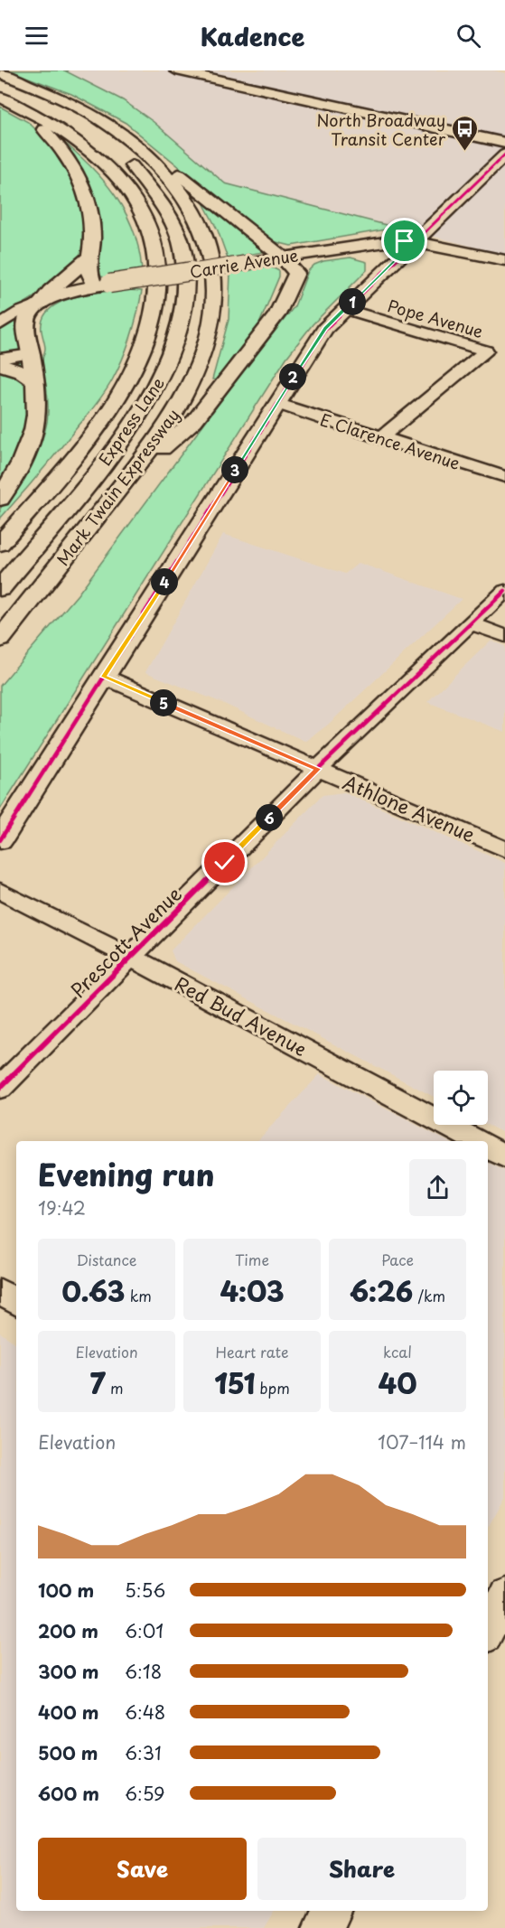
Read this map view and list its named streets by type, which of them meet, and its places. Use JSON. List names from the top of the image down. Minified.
{"streets":{"main road":["Carrie Avenue","Express Lane","Mark Twain Expressway"],"street":["Pope Avenue","E Clarence Avenue","Athlone Avenue","Prescott Avenue","Red Bud Avenue"]},"crossings":[["Pope Avenue","E Clarence Avenue"],["Athlone Avenue","Prescott Avenue"],["Prescott Avenue","Red Bud Avenue"]],"places":{"bus stop":["North Broadway Transit Center"]},"page":{"header":"Kadence","pins":["1","2","3","4","5","6"],"heading":["Evening run","19:42"],"stats":[["Distance","0.63 km"],["Time","4:03"],["Pace","6:26 /km"],["Elevation","7 m"],["Heart rate","151 bpm"],["kcal","40"]],"chart":["Elevation","107–114 m"],"list":[{"name":"100 m","note":"5:56"},{"name":"200 m","note":"6:01"},{"name":"300 m","note":"6:18"},{"name":"400 m","note":"6:48"},{"name":"500 m","note":"6:31"},{"name":"600 m","note":"6:59"}],"buttons":["Save","Share"]}}
